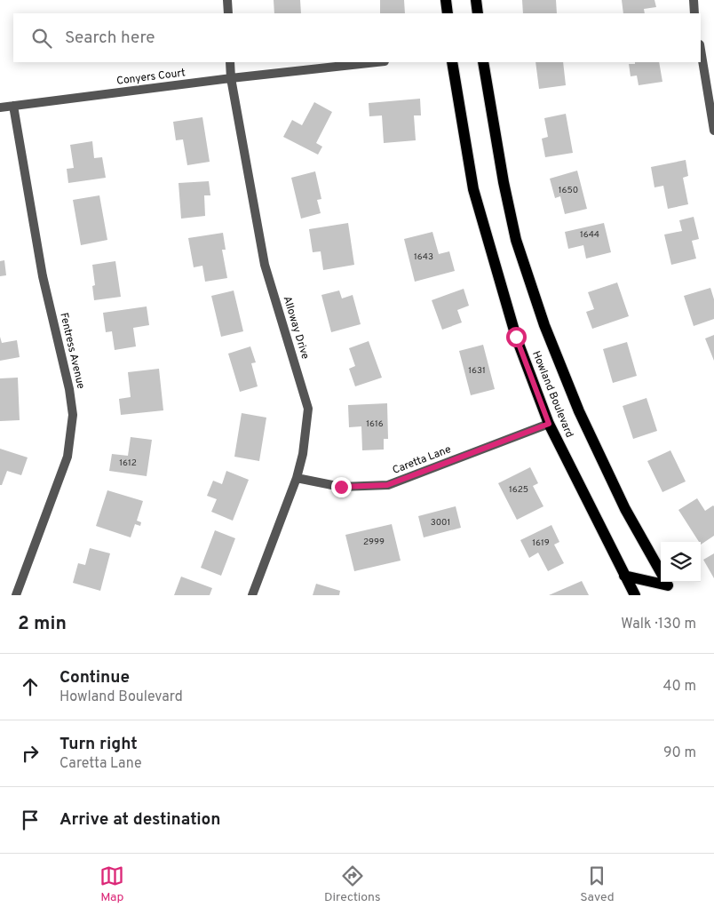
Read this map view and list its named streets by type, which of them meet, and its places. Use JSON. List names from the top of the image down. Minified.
{"streets":{"main road":["Howland Boulevard"],"street":["Conyers Court","Alloway Drive","Fentress Avenue","Caretta Lane"]},"crossings":[["Conyers Court","Alloway Drive"],["Conyers Court","Fentress Avenue"],["Alloway Drive","Caretta Lane"],["Howland Boulevard","Caretta Lane"]],"house_numbers":["1650","1644","1643","1631","1616","1612","1625","3001","2999","1619"],"page":{"search":"Search here","heading":["2 min","Walk · 130 m"],"list":[["Continue","Howland Boulevard","40 m"],["Turn right","Caretta Lane","90 m"],"Arrive at destination"],"nav":["Map","Directions","Saved"]}}
